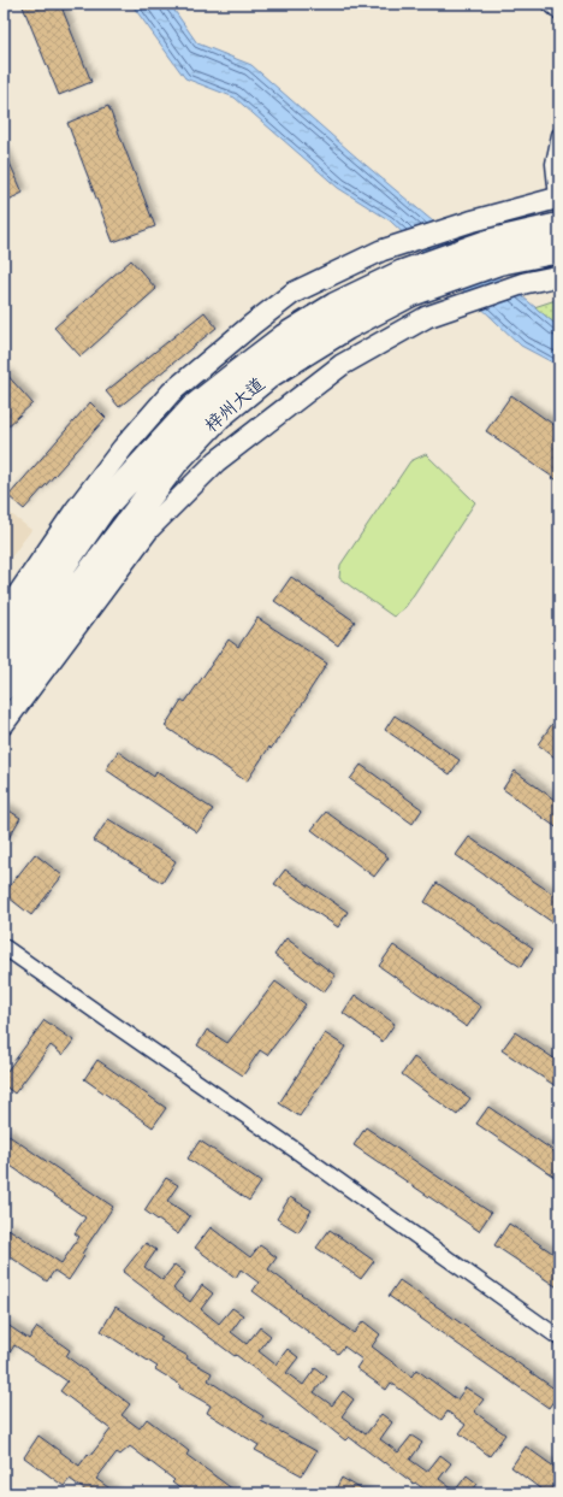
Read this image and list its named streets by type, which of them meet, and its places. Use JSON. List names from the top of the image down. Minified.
{"streets":{"highway":["梓州大道"]}}
